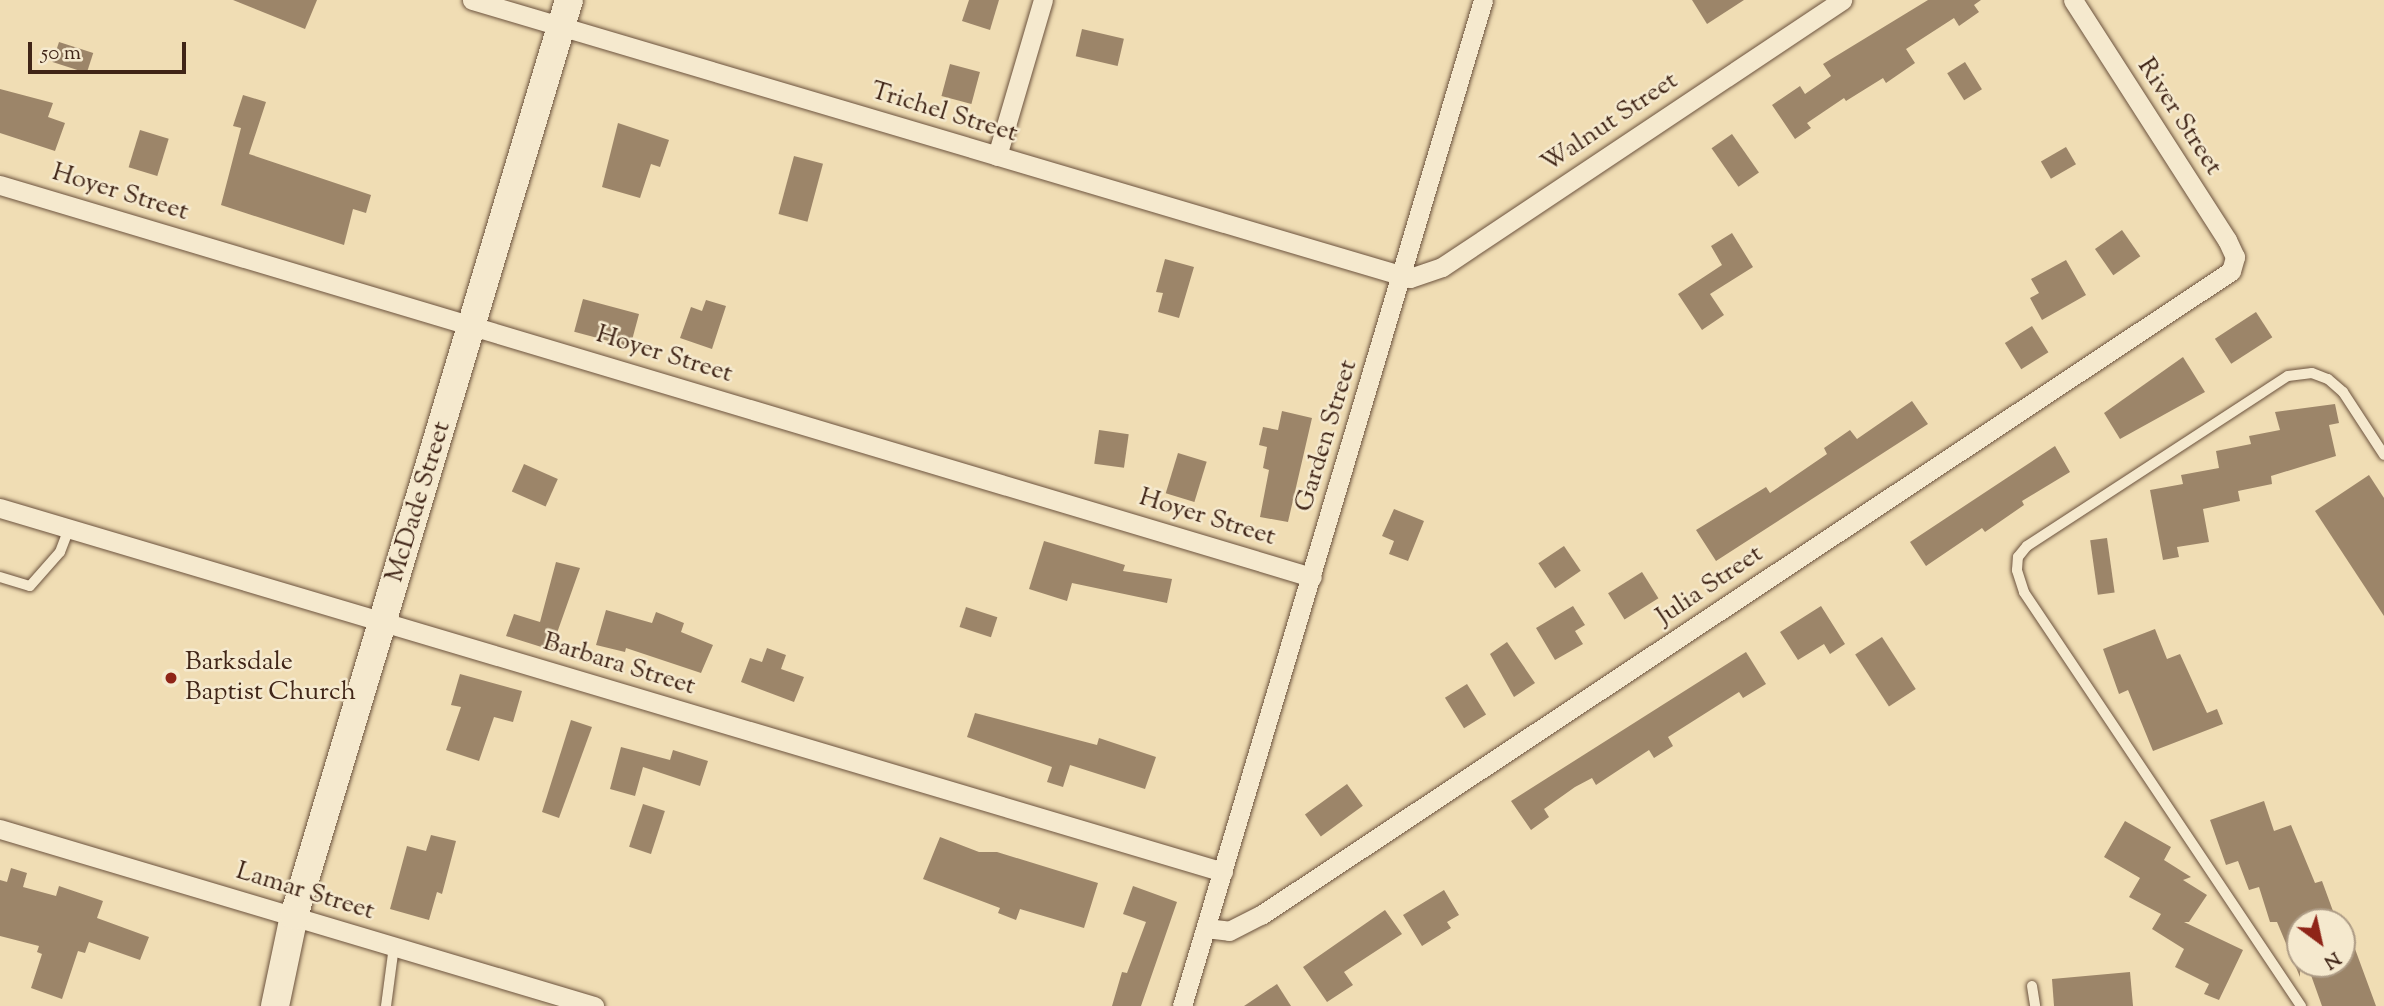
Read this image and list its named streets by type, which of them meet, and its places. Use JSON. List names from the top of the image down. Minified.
{"streets":{"street":["Trichel Street","River Street","Walnut Street","Hoyer Street","Garden Street","McDade Street","Julia Street","Barbara Street","Lamar Street"]},"crossings":[["Trichel Street","Walnut Street"],["Trichel Street","Garden Street"],["Trichel Street","McDade Street"],["River Street","Julia Street"],["Walnut Street","Garden Street"],["Hoyer Street","Garden Street"],["Hoyer Street","McDade Street"],["Garden Street","Julia Street"],["Garden Street","Barbara Street"],["McDade Street","Barbara Street"],["McDade Street","Lamar Street"]],"places":["Barksdale Baptist Church"],"scale_bar":"50 m","north":"bottom right"}
